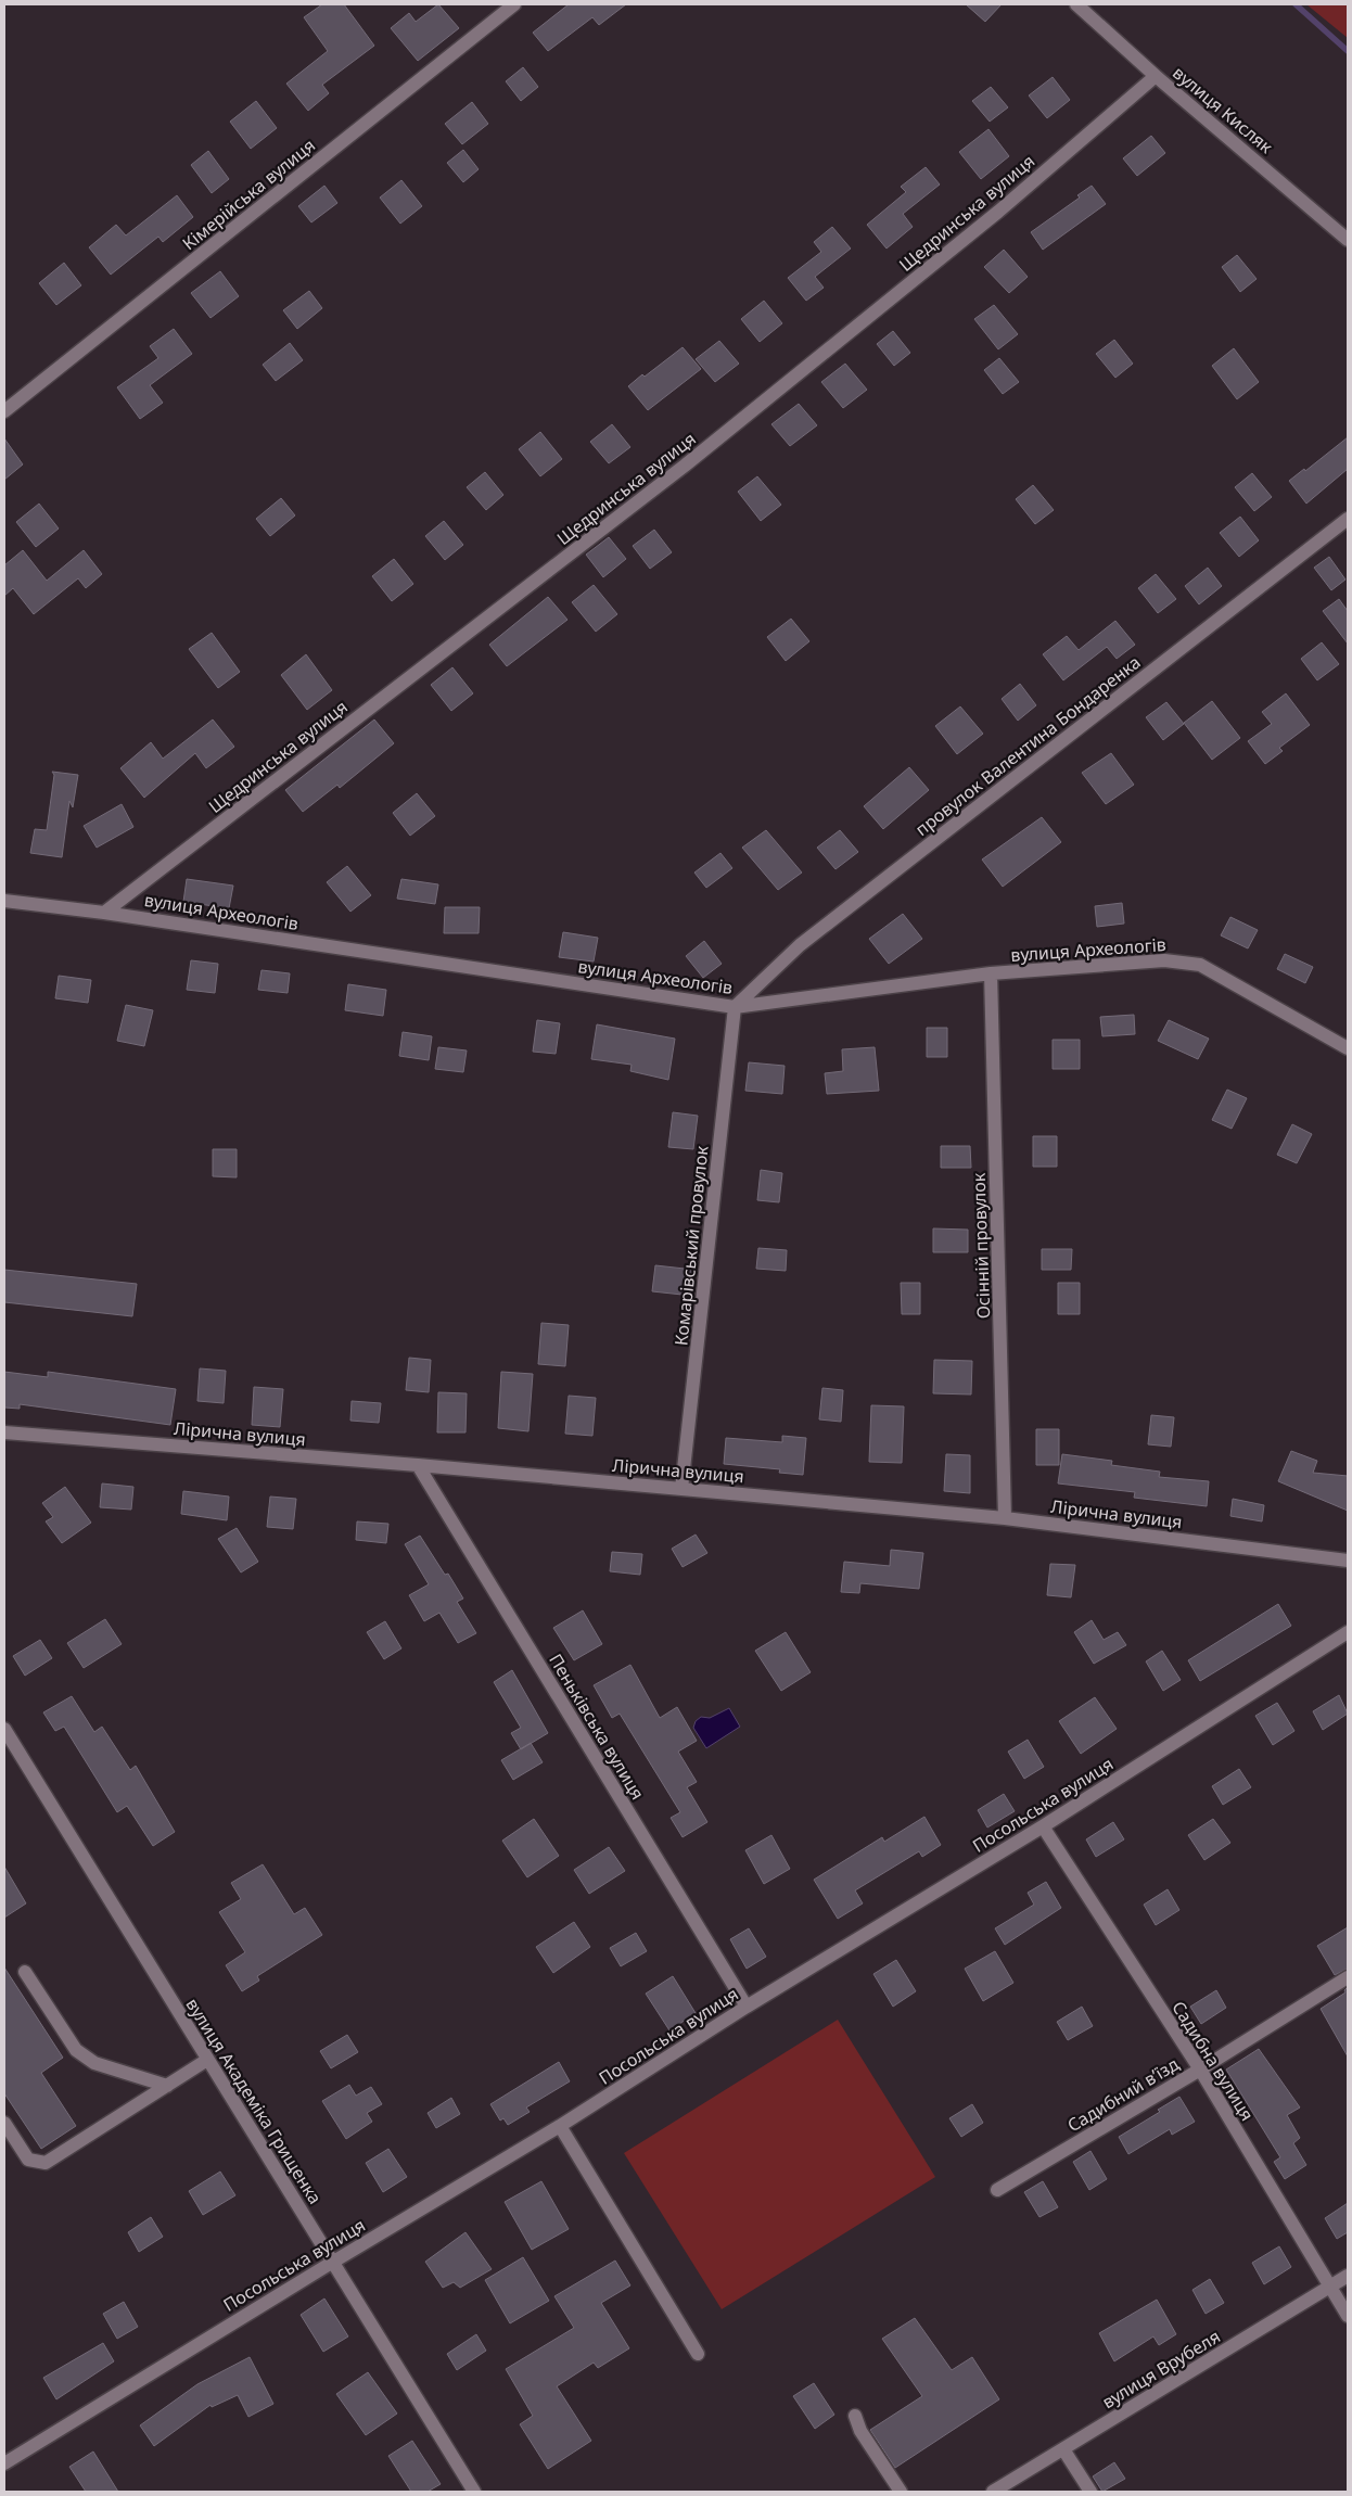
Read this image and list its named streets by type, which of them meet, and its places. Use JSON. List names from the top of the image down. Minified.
{"streets":{"street":["вулиця Кисляк","Кімерійська вулиця","Щедринська вулиця","провулок Валентина Бондаренка","вулиця Археологів","Комарівський провулок","Осінній провулок","Лірична вулиця","Пеньківська вулиця","Посольська вулиця","Садибна вулиця","Садибний в’їзд","вулиця Академіка Грищенка","вулиця Врубеля"]},"crossings":[["вулиця Кисляк","Щедринська вулиця"],["Щедринська вулиця","вулиця Археологів"],["провулок Валентина Бондаренка","вулиця Археологів"],["провулок Валентина Бондаренка","Комарівський провулок"],["вулиця Археологів","Комарівський провулок"],["вулиця Археологів","Осінній провулок"],["Комарівський провулок","Лірична вулиця"],["Осінній провулок","Лірична вулиця"],["Лірична вулиця","Пеньківська вулиця"],["Пеньківська вулиця","Посольська вулиця"],["Посольська вулиця","Садибна вулиця"],["Посольська вулиця","вулиця Академіка Грищенка"],["Садибна вулиця","Садибний в’їзд"],["Садибна вулиця","вулиця Врубеля"]]}
